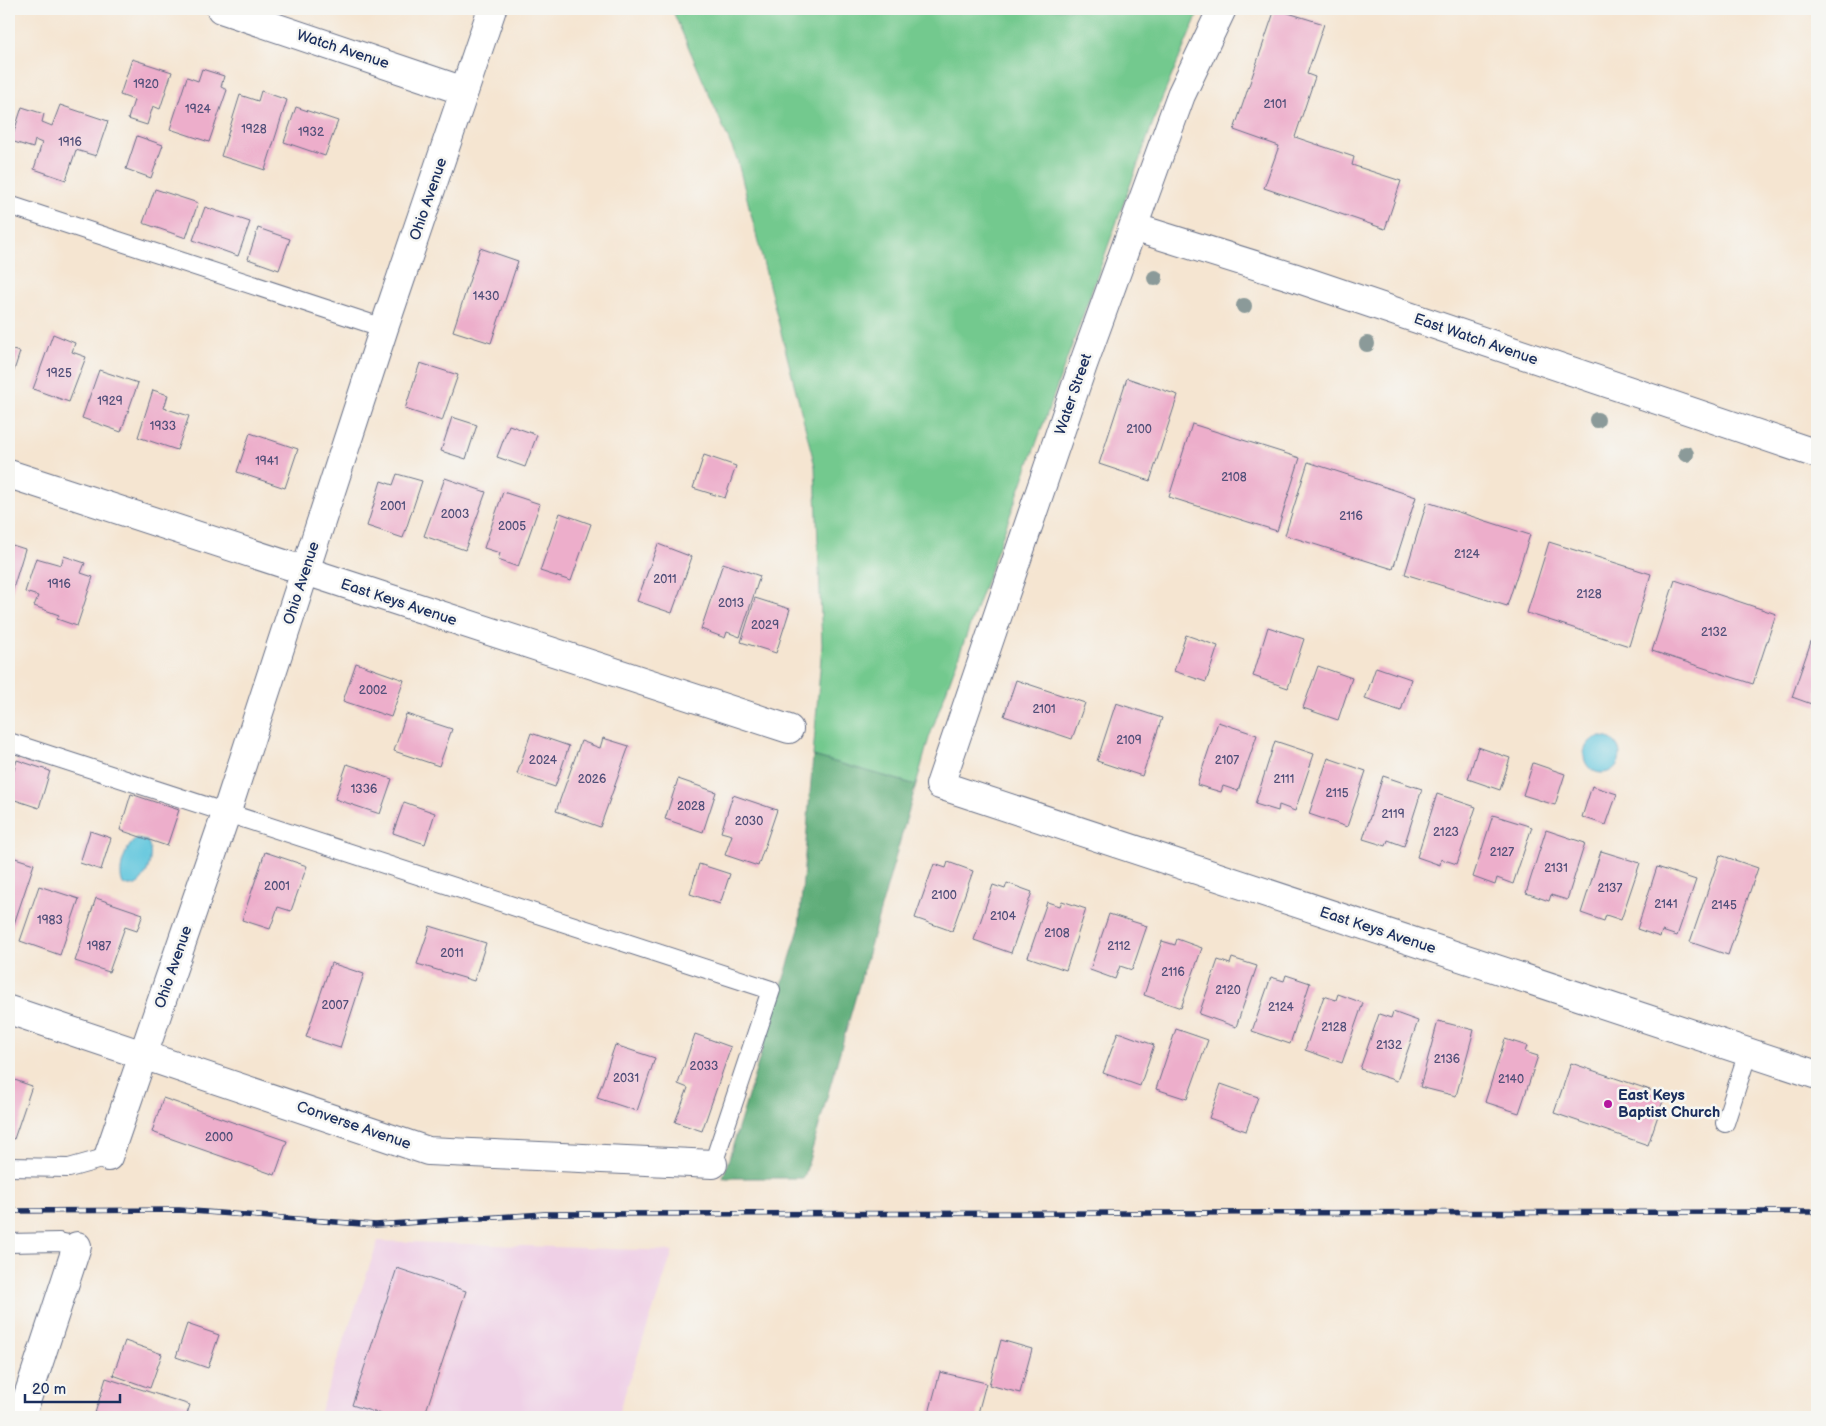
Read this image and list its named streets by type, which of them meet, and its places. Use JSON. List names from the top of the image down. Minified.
{"streets":{"street":["Watch Avenue","Ohio Avenue","East Watch Avenue","Water Street","East Keys Avenue","Converse Avenue"]},"crossings":[["Watch Avenue","Ohio Avenue"],["Ohio Avenue","East Keys Avenue"],["Ohio Avenue","Converse Avenue"],["East Watch Avenue","Water Street"],["Water Street","East Keys Avenue"]],"places":["East Keys Baptist Church"],"house_numbers":["1920","2101","1924","1928","1932","1916","1430","1925","1929","1933","2100","1941","2108","2001","2003","2116","2005","2124","2011","1916","2128","2013","2029","2132","2002","2101","2109","2024","2107","2026","2111","1336","2115","2028","2119","2030","2123","2127","2131","2001","2137","2100","2141","2145","2104","1983","2108","1987","2112","2011","2116","2120","2007","2124","2128","2132","2136","2033","2031","2140","2000"],"scale_bar":"20 m"}
